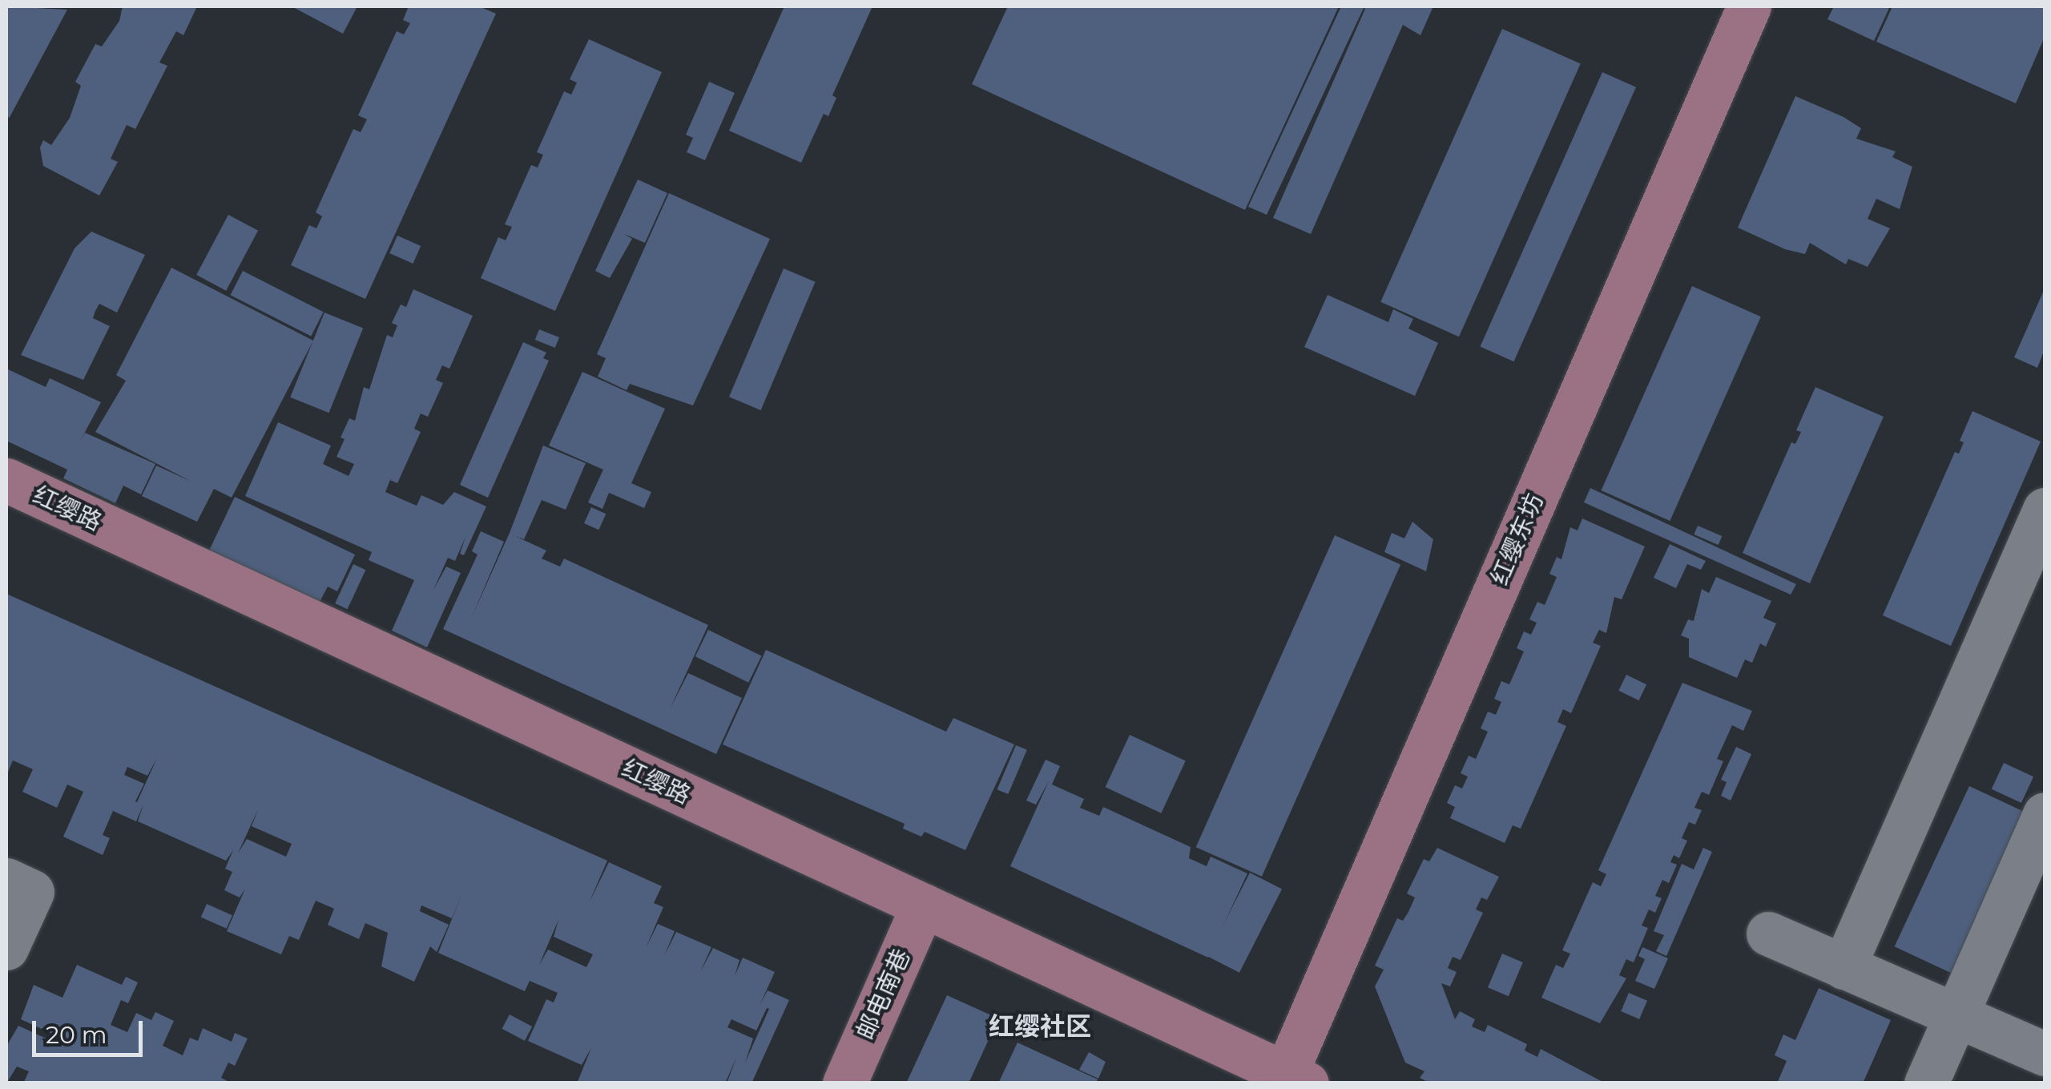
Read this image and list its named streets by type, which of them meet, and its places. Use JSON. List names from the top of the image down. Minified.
{"streets":{"street":["红缨路","红缨东坊","邮电南巷"]},"crossings":[["红缨路","红缨东坊"],["红缨路","邮电南巷"]],"districts":["红缨社区"],"scale_bar":"20 m"}
